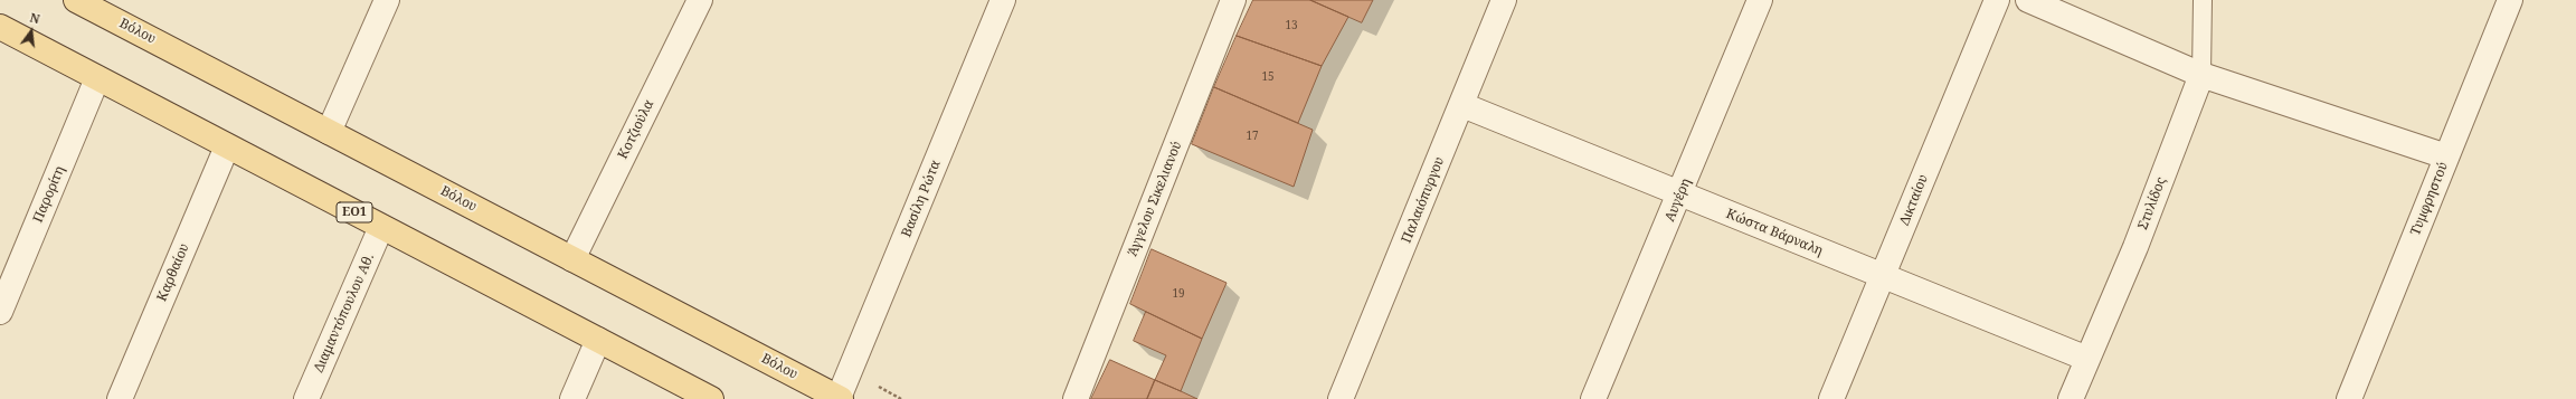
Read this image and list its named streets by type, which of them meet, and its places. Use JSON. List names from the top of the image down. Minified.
{"streets":{"main road":["Βόλου","ΕΟ1"],"street":["Κοτζιούλα","Παρορίτη","Βασίλη Ρώτα","Άγγελου Σικελιανού","Τυμφρηστού","Παλαιόπυργου","Αυγέρη","Δικταίου","Στυλίδος","Κώστα Βάρναλη","Καρθαίου","Διαμαντόπουλου Αθ."]},"crossings":[["Βόλου","Κοτζιούλα"],["Βόλου","Βασίλη Ρώτα"],["Παρορίτη","ΕΟ1"],["Παλαιόπυργου","Κώστα Βάρναλη"],["Αυγέρη","Κώστα Βάρναλη"],["Δικταίου","Κώστα Βάρναλη"],["Στυλίδος","Κώστα Βάρναλη"],["ΕΟ1","Καρθαίου"],["ΕΟ1","Διαμαντόπουλου Αθ."]],"house_numbers":["13","15","17","19"],"north":"top"}
